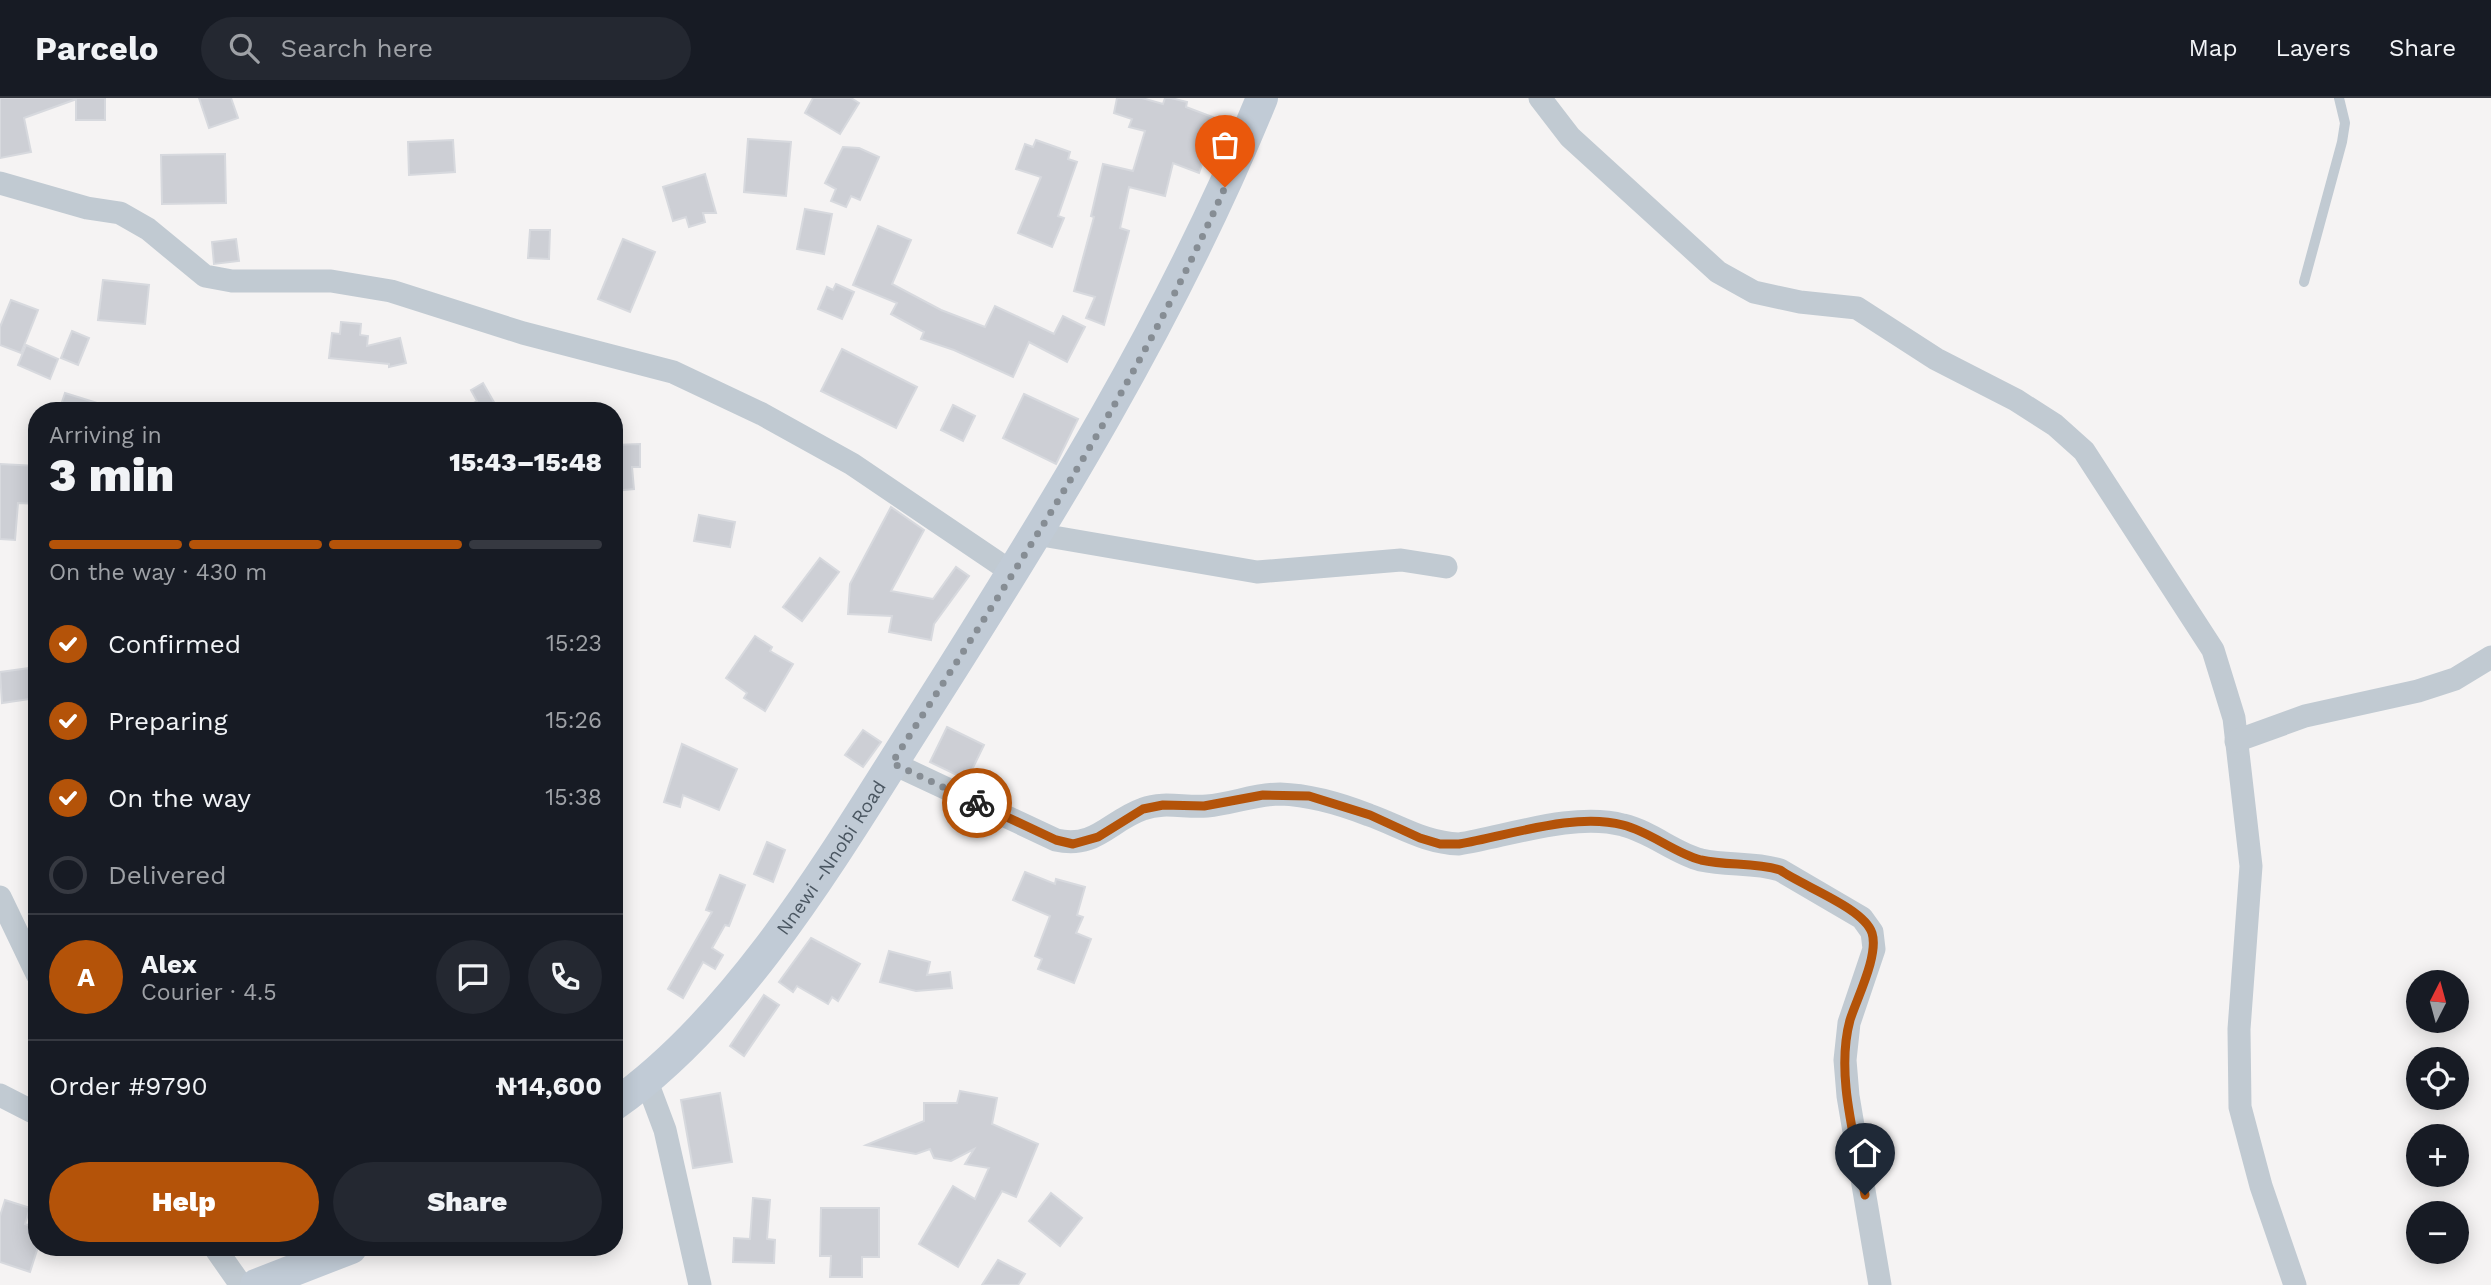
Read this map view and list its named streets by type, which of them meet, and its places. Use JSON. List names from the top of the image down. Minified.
{"streets":{"main road":["Nnewi -Nnobi Road"]},"north":"top","page":{"header":"Parcelo","search":"Search here","nav":["Map","Layers","Share"],"heading":["3 min","Arriving in","15:43–15:48"],"panel":["Alex","Courier · 4.5","Order #9790","₦14,600"],"bar":"On the way · 430 m","list":[["Confirmed","15:23"],["Preparing","15:26"],["On the way","15:38"],"Delivered"],"round":"A","map_buttons":["+","−"],"buttons":["Help","Share"]}}
